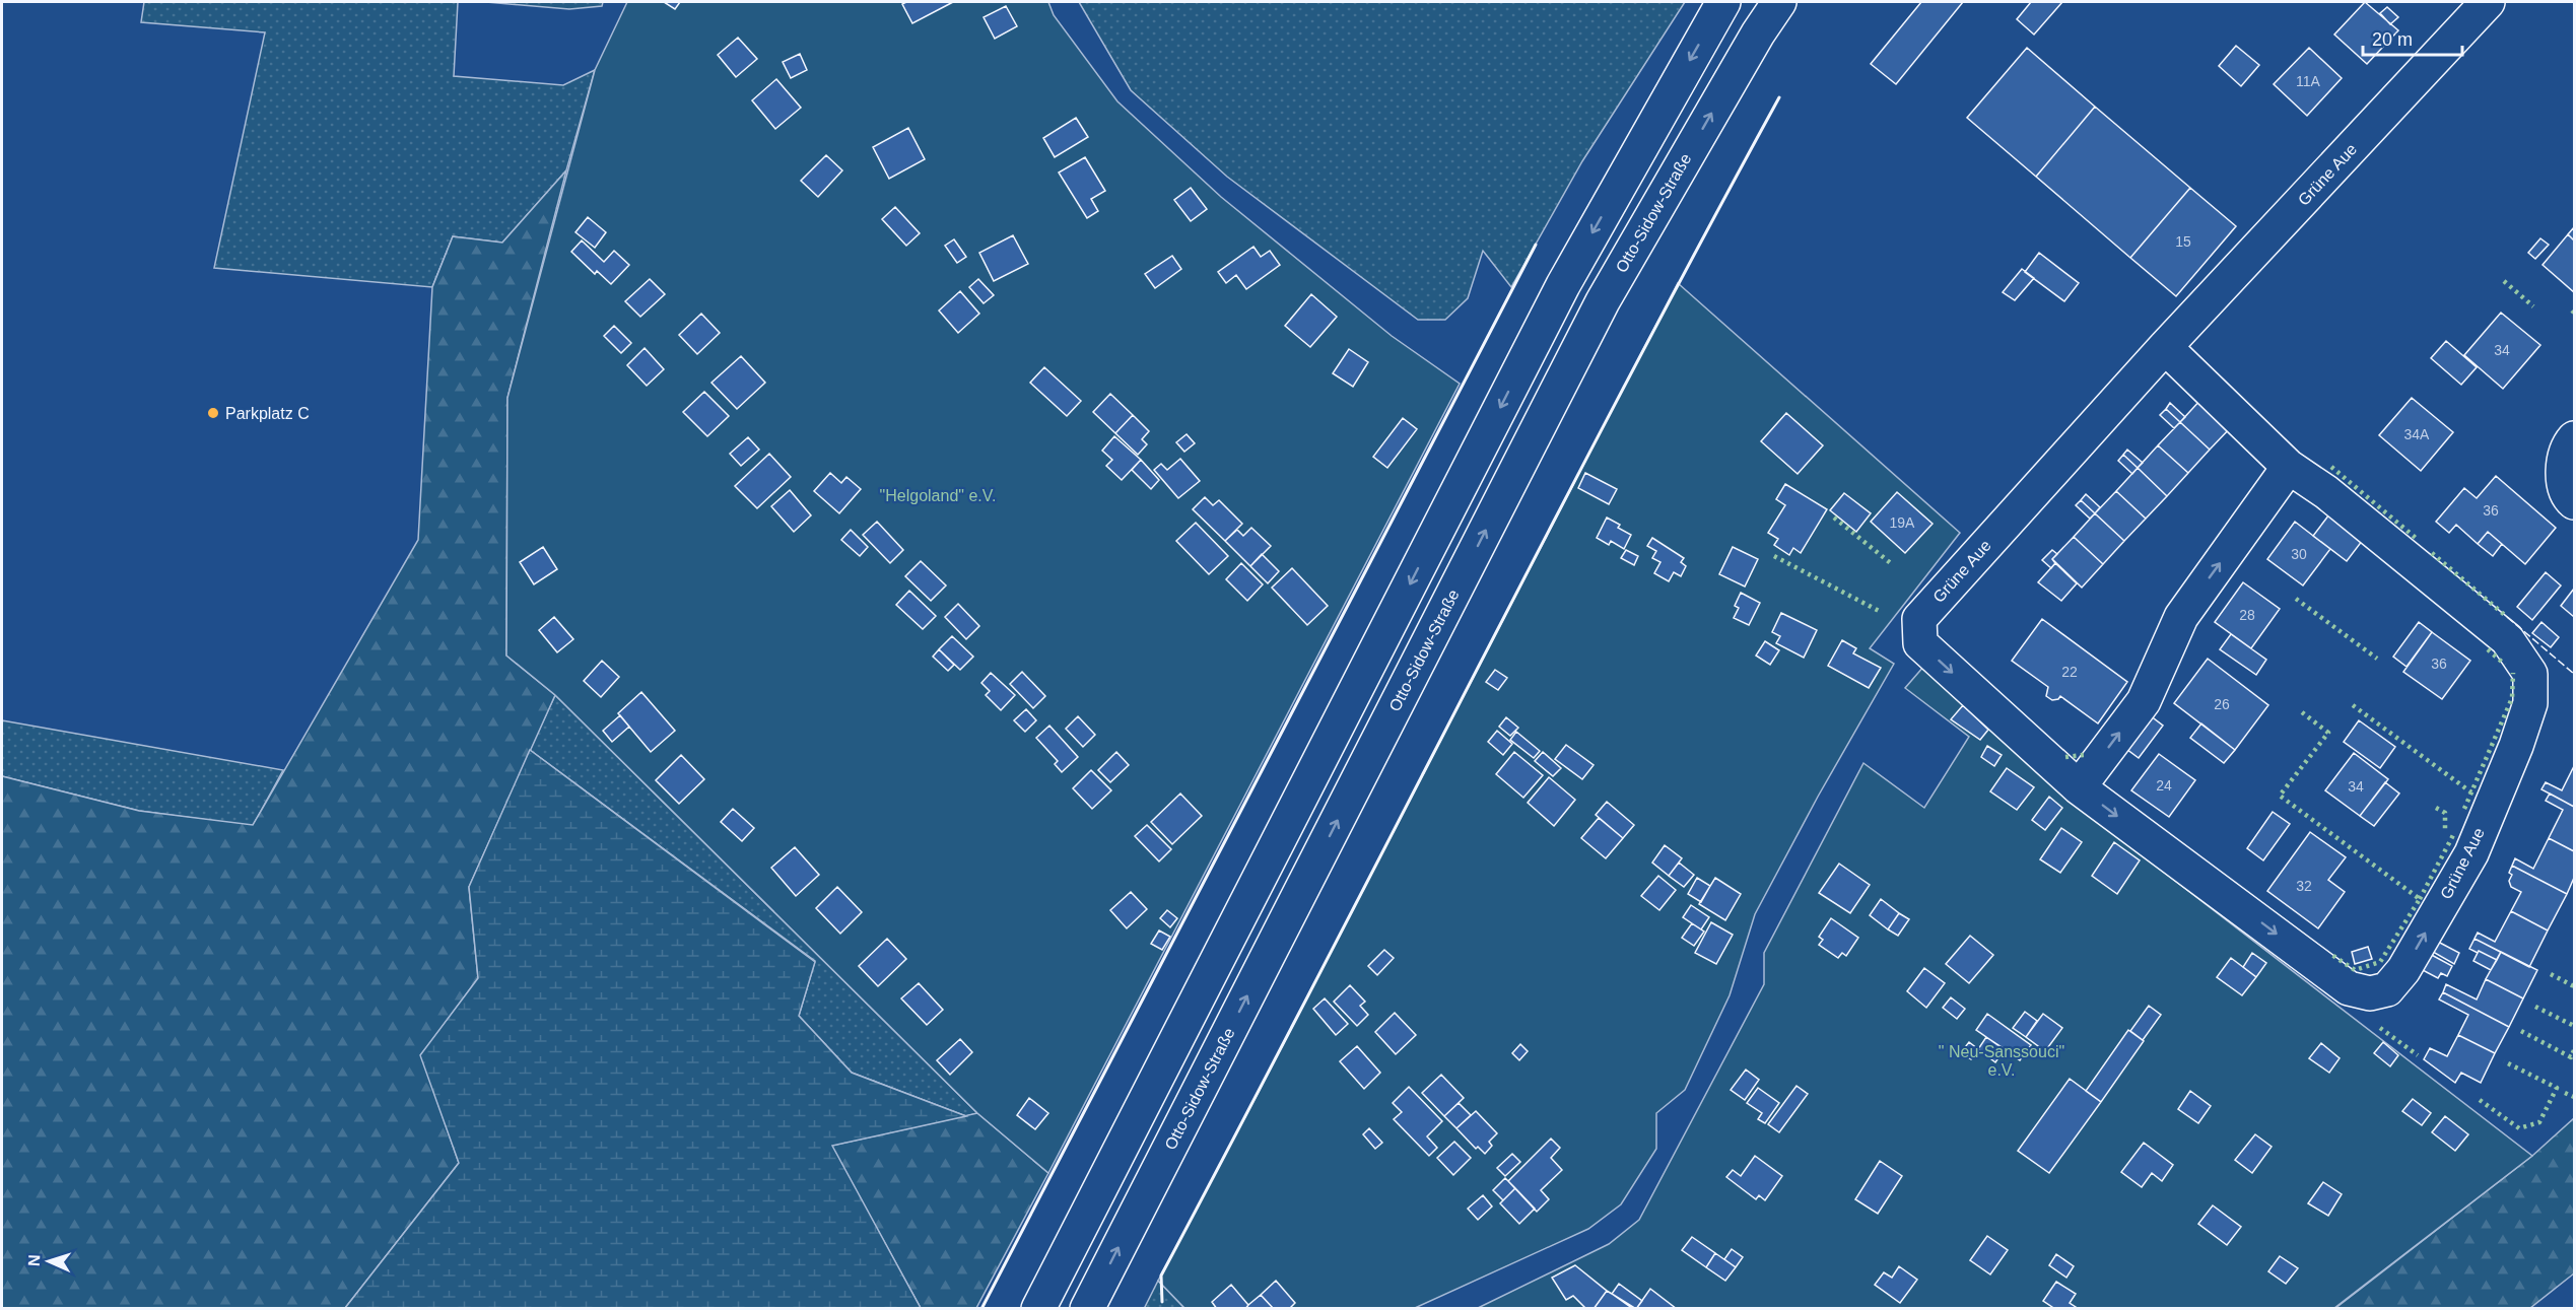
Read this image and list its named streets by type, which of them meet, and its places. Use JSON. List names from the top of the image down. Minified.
{"streets":{"main road":["Grüne Aue","Otto-Sidow-Straße"]},"parks":["\"Helgoland\" e.V.","\" Neu-Sanssouci\" e.V."],"places":["Parkplatz C"],"house_numbers":["11A","15","34","34A","36","19A","30","28","36","22","26","24","34","32"],"scale_bar":"20 m","north":"left"}
